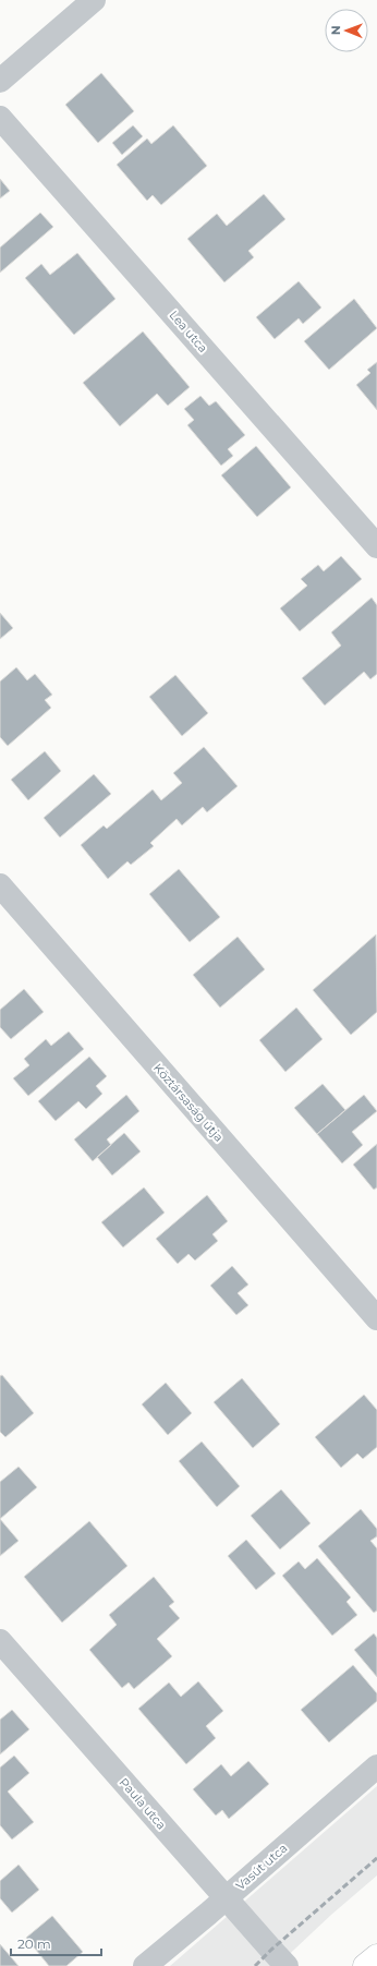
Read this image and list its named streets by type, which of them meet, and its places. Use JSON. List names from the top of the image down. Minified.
{"streets":{"street":["Lea utca","Köztársaság útja","Paula utca","Vasút utca"]},"crossings":[["Paula utca","Vasút utca"]],"scale_bar":"20 m","north":"left"}
